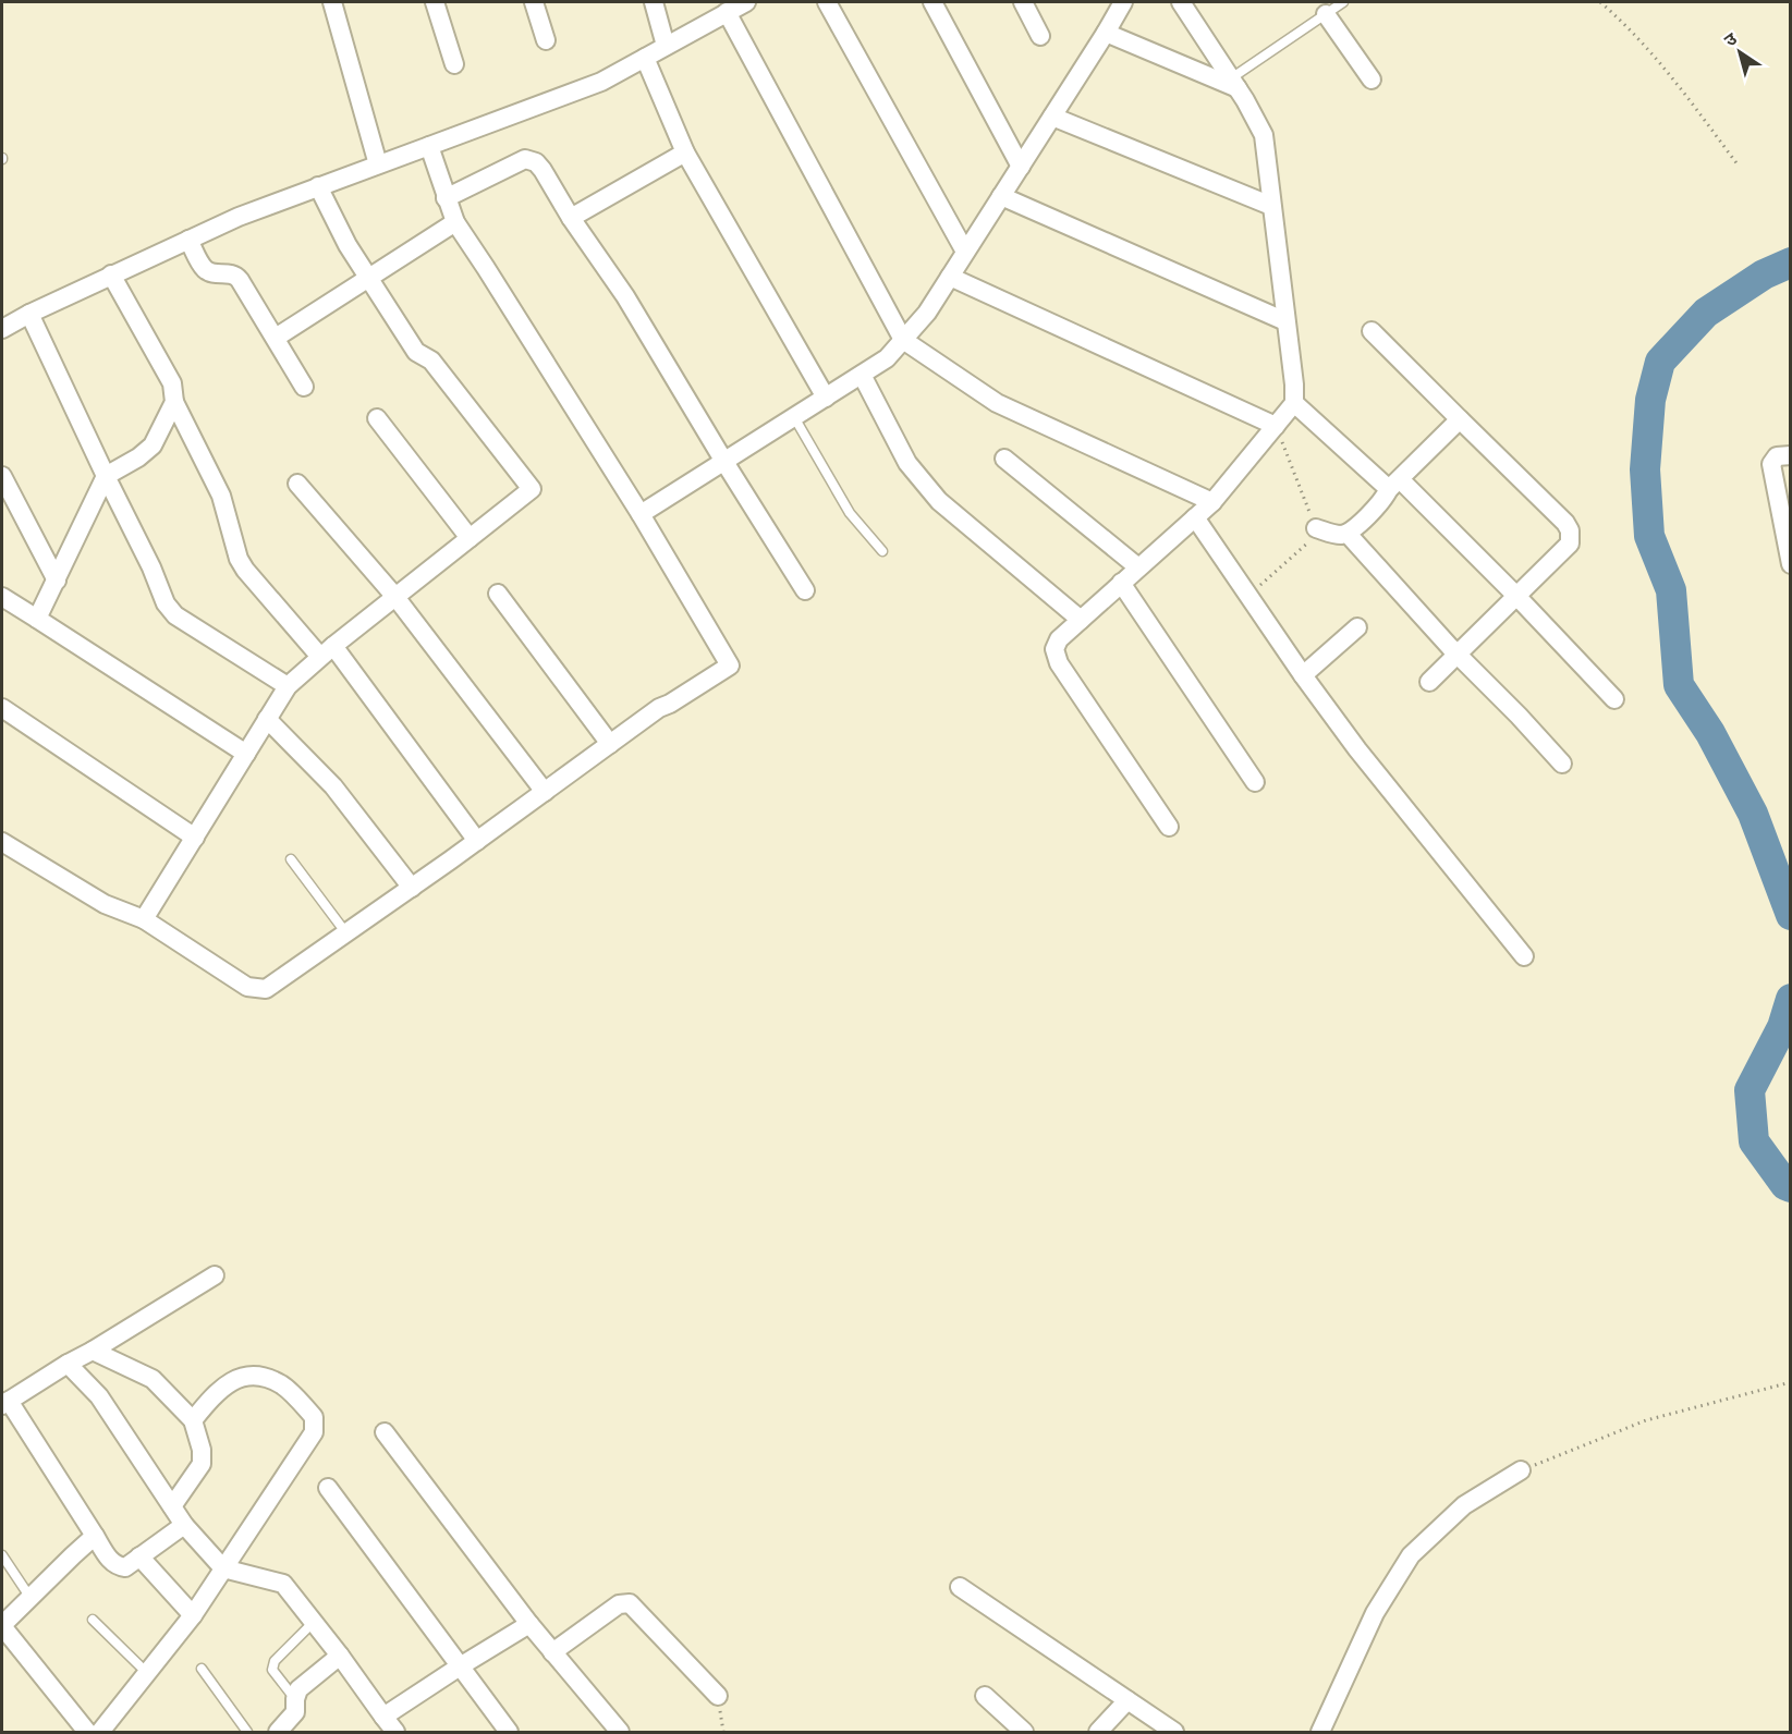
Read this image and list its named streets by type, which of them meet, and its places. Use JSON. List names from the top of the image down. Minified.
{"north":"top left"}
